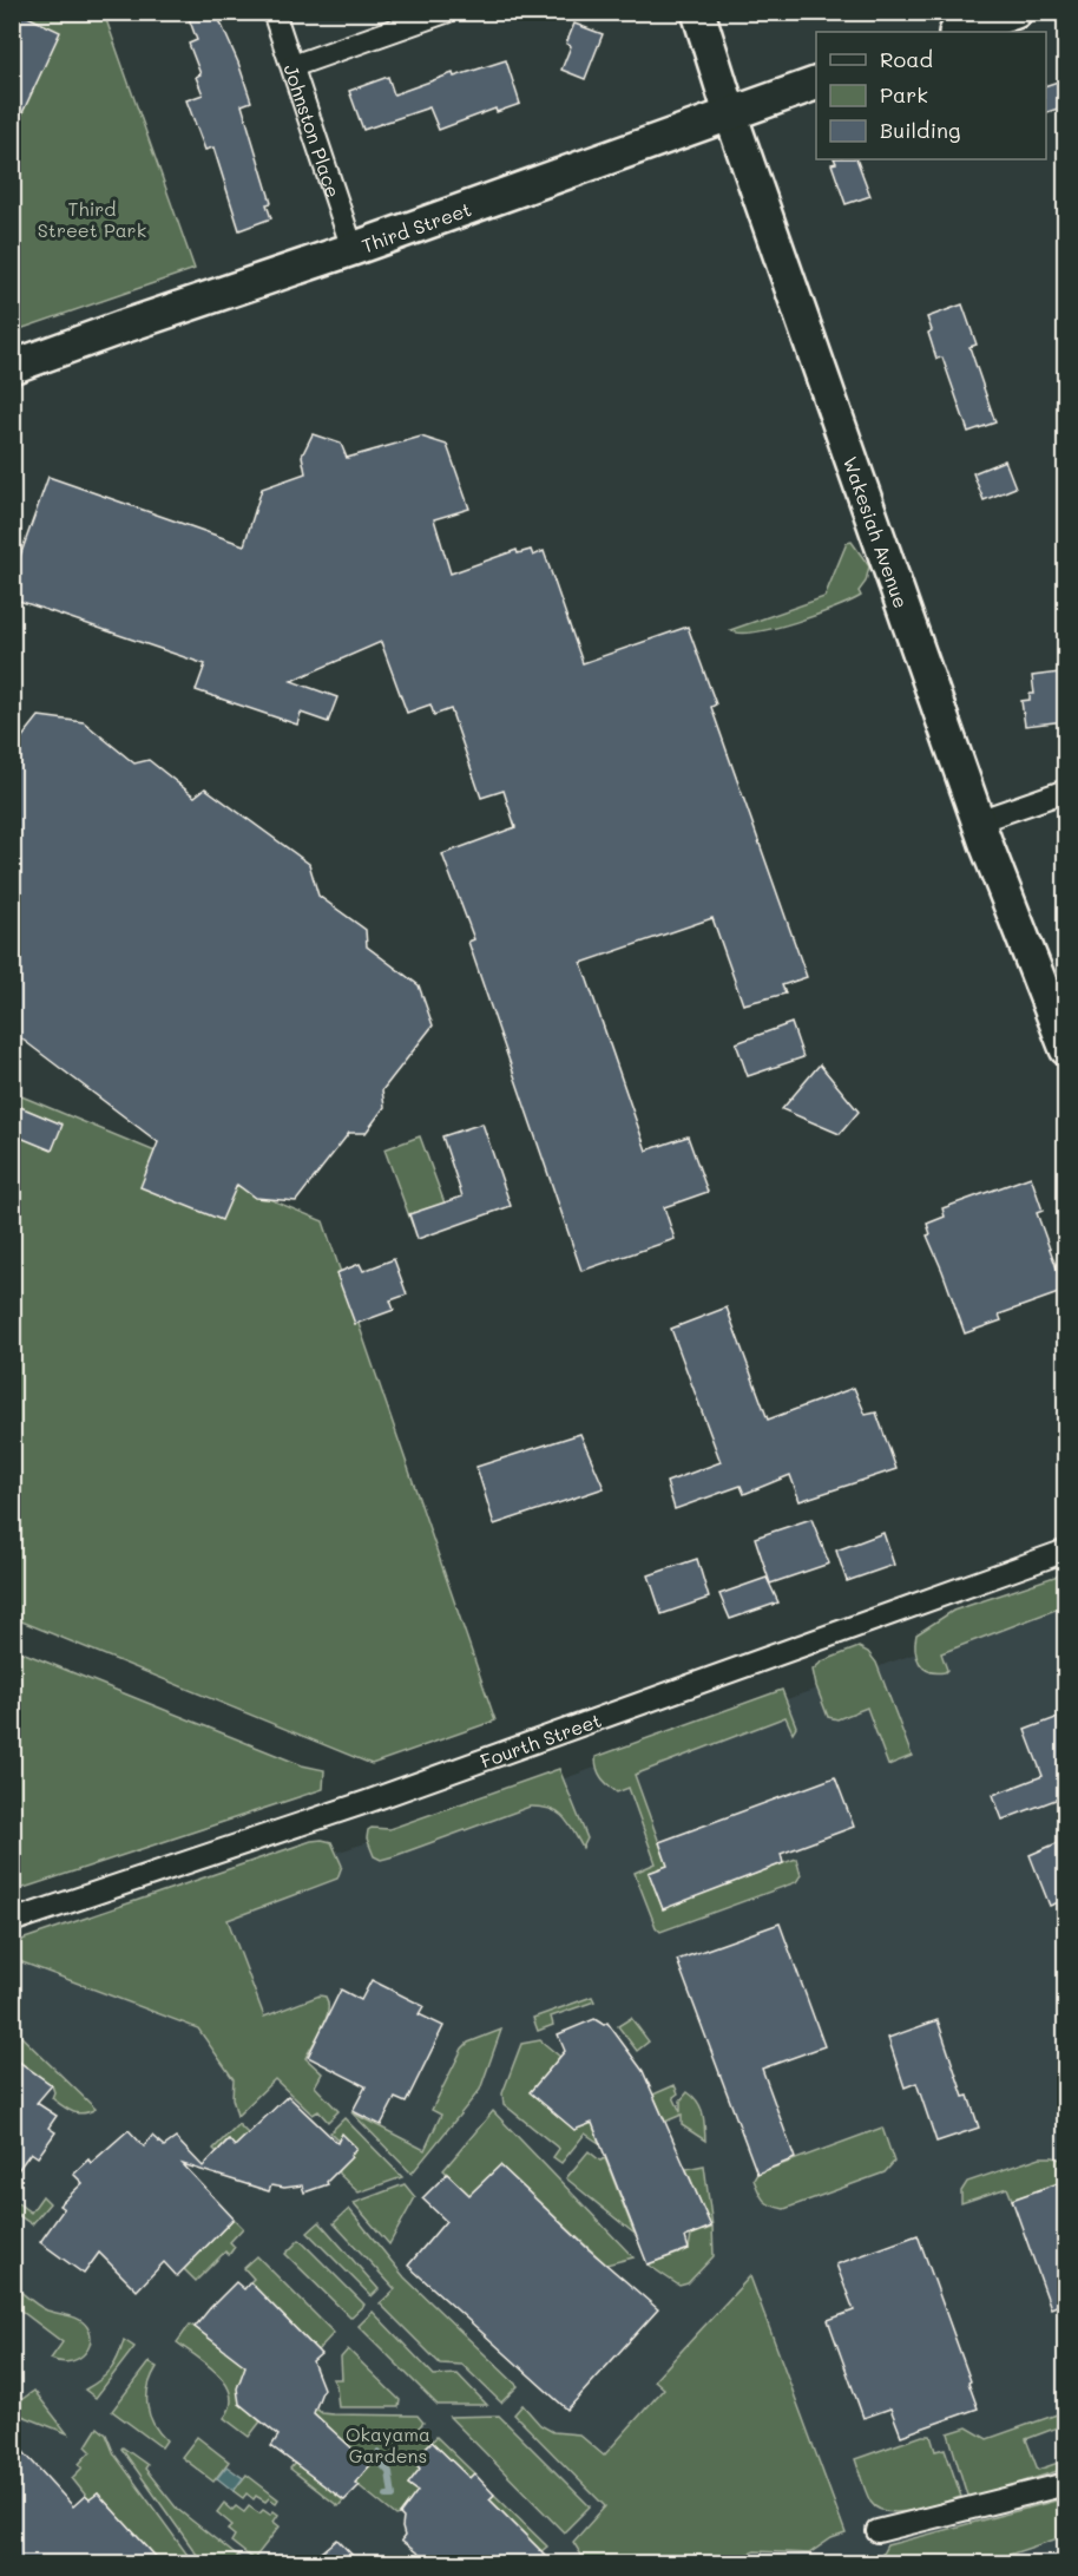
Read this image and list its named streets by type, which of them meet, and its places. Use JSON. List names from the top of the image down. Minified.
{"streets":{"main road":["Third Street","Wakesiah Avenue"],"street":["Johnston Place","Fourth Street"]},"crossings":[["Johnston Place","Third Street"],["Third Street","Wakesiah Avenue"]],"parks":["Third Street Park","Okayama Gardens"],"legend":["Road","Park","Building"]}
